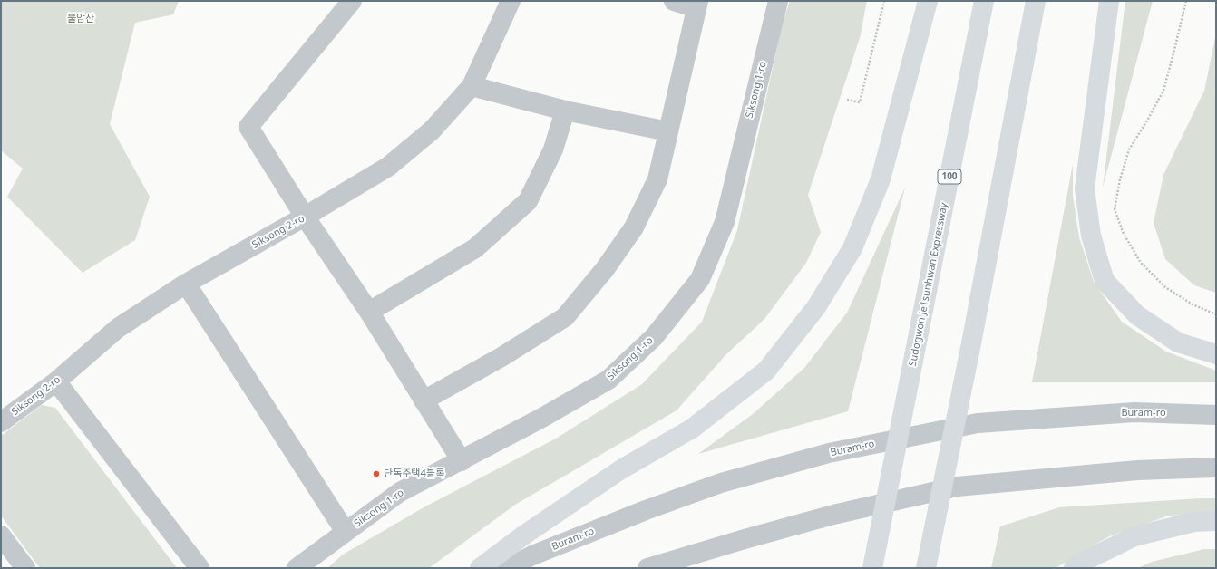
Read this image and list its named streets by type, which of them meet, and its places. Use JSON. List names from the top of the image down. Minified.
{"streets":{"highway":["100","Sudogwon Je1sunhwan Expressway"],"street":["Siksong 1-ro","Siksong 2-ro","Buram-ro"]},"parks":["불암산"],"places":["단독주택4블록"]}
